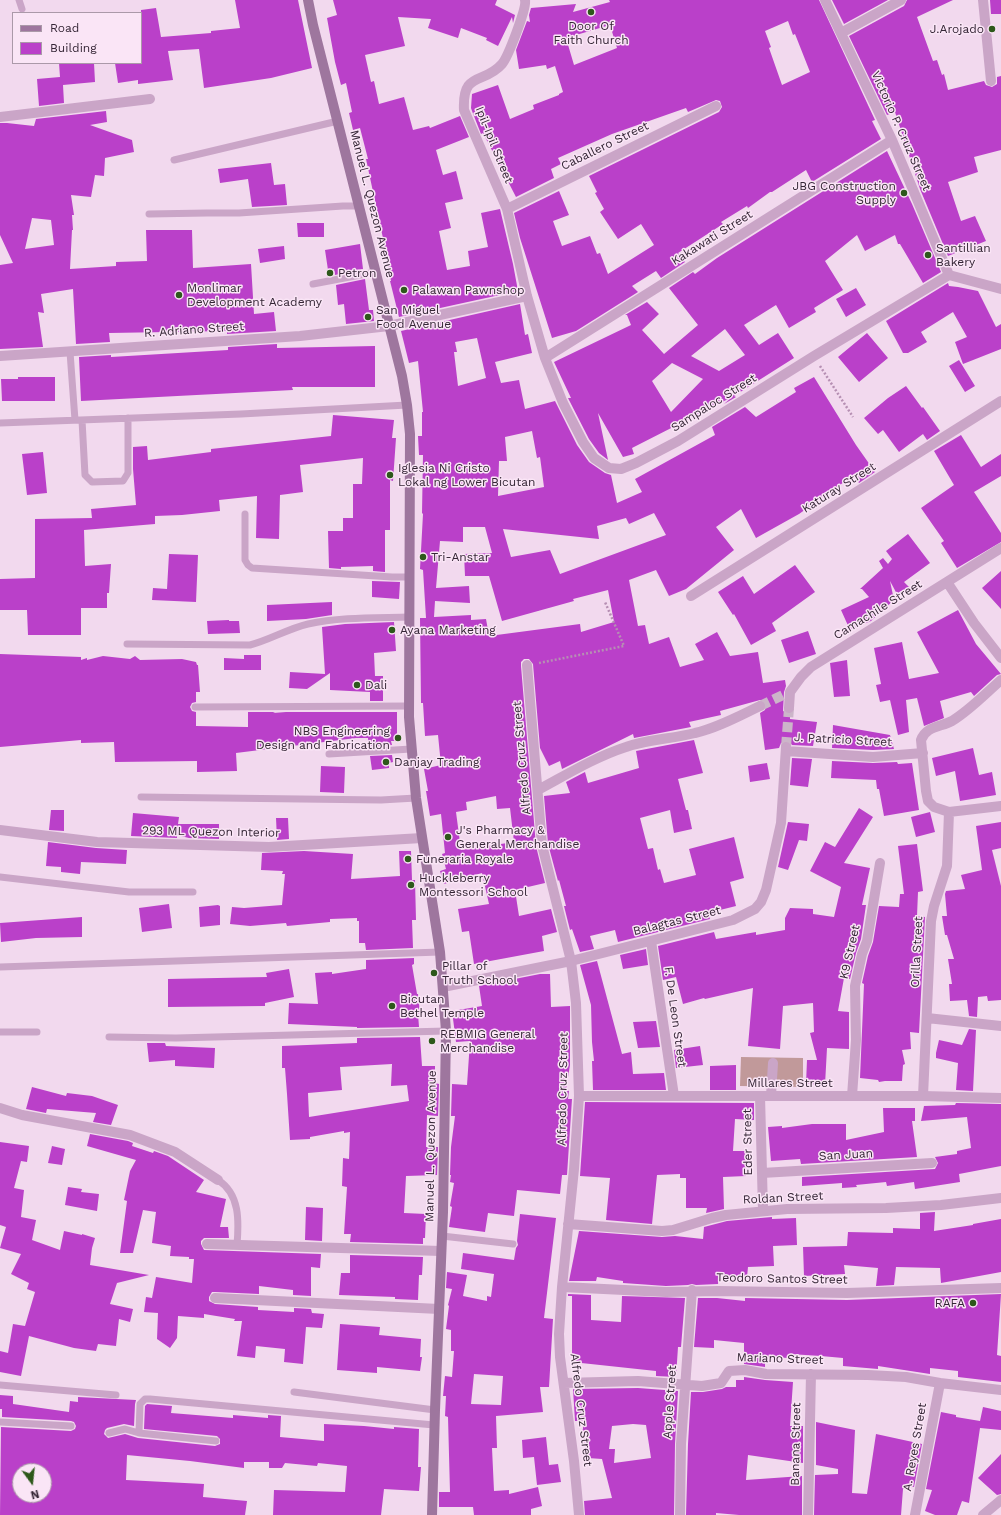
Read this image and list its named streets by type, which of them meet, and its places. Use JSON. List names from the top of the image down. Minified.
{"streets":{"main road":["Manuel L. Quezon Avenue"],"street":["Victorio P. Cruz Street","Ipil-Ipil Street","Caballero Street","Kakawati Street","R. Adriano Street","Sampaloc Street","Katuray Street","Camachile Street","J. Patricio Street","Alfredo Cruz Street","293 ML Quezon Interior","Balagtas Street","K9 Street","Orilla Street","F. De Leon Street","Millares Street","Eder Street","San Juan","Roldan Street","Teodoro Santos Street","Mariano Street","Apple Street","Banana Street","A. Reyes Street"]},"crossings":[["Victorio P. Cruz Street","Kakawati Street"],["Victorio P. Cruz Street","Sampaloc Street"],["Ipil-Ipil Street","Caballero Street"],["Ipil-Ipil Street","R. Adriano Street"],["Ipil-Ipil Street","Sampaloc Street"],["Manuel L. Quezon Avenue","R. Adriano Street"],["Manuel L. Quezon Avenue","293 ML Quezon Interior"],["Manuel L. Quezon Avenue","Balagtas Street"],["Kakawati Street","Sampaloc Street"],["R. Adriano Street","Sampaloc Street"],["J. Patricio Street","Balagtas Street"],["Alfredo Cruz Street","Balagtas Street"],["Alfredo Cruz Street","Millares Street"],["Alfredo Cruz Street","Roldan Street"],["Alfredo Cruz Street","Teodoro Santos Street"],["Alfredo Cruz Street","Mariano Street"],["Balagtas Street","F. De Leon Street"],["K9 Street","Millares Street"],["Orilla Street","Millares Street"],["F. De Leon Street","Millares Street"],["Millares Street","Eder Street"],["Eder Street","San Juan"],["Eder Street","Roldan Street"],["Teodoro Santos Street","Apple Street"],["Mariano Street","Apple Street"],["Mariano Street","Banana Street"],["Mariano Street","A. Reyes Street"]],"places":["Door Of Faith Church","J.Arojado","JBG Construction Supply","Santillian Bakery","Petron","Palawan Pawnshop","Monlimar Development Academy","San Miguel Food Avenue","Iglesia Ni Cristo Lokal ng Lower Bicutan","Tri-Anstar","Ayana Marketing","Dali","NBS Engineering Design and Fabrication","Danjay Trading","J's Pharmacy & General Merchandise","Funeraria Royale","Huckleberry Montessori School","Pillar of Truth School","Bicutan Bethel Temple","REBMIG General Merchandise","RAFA"],"legend":["Road","Building"],"north":"bottom"}
